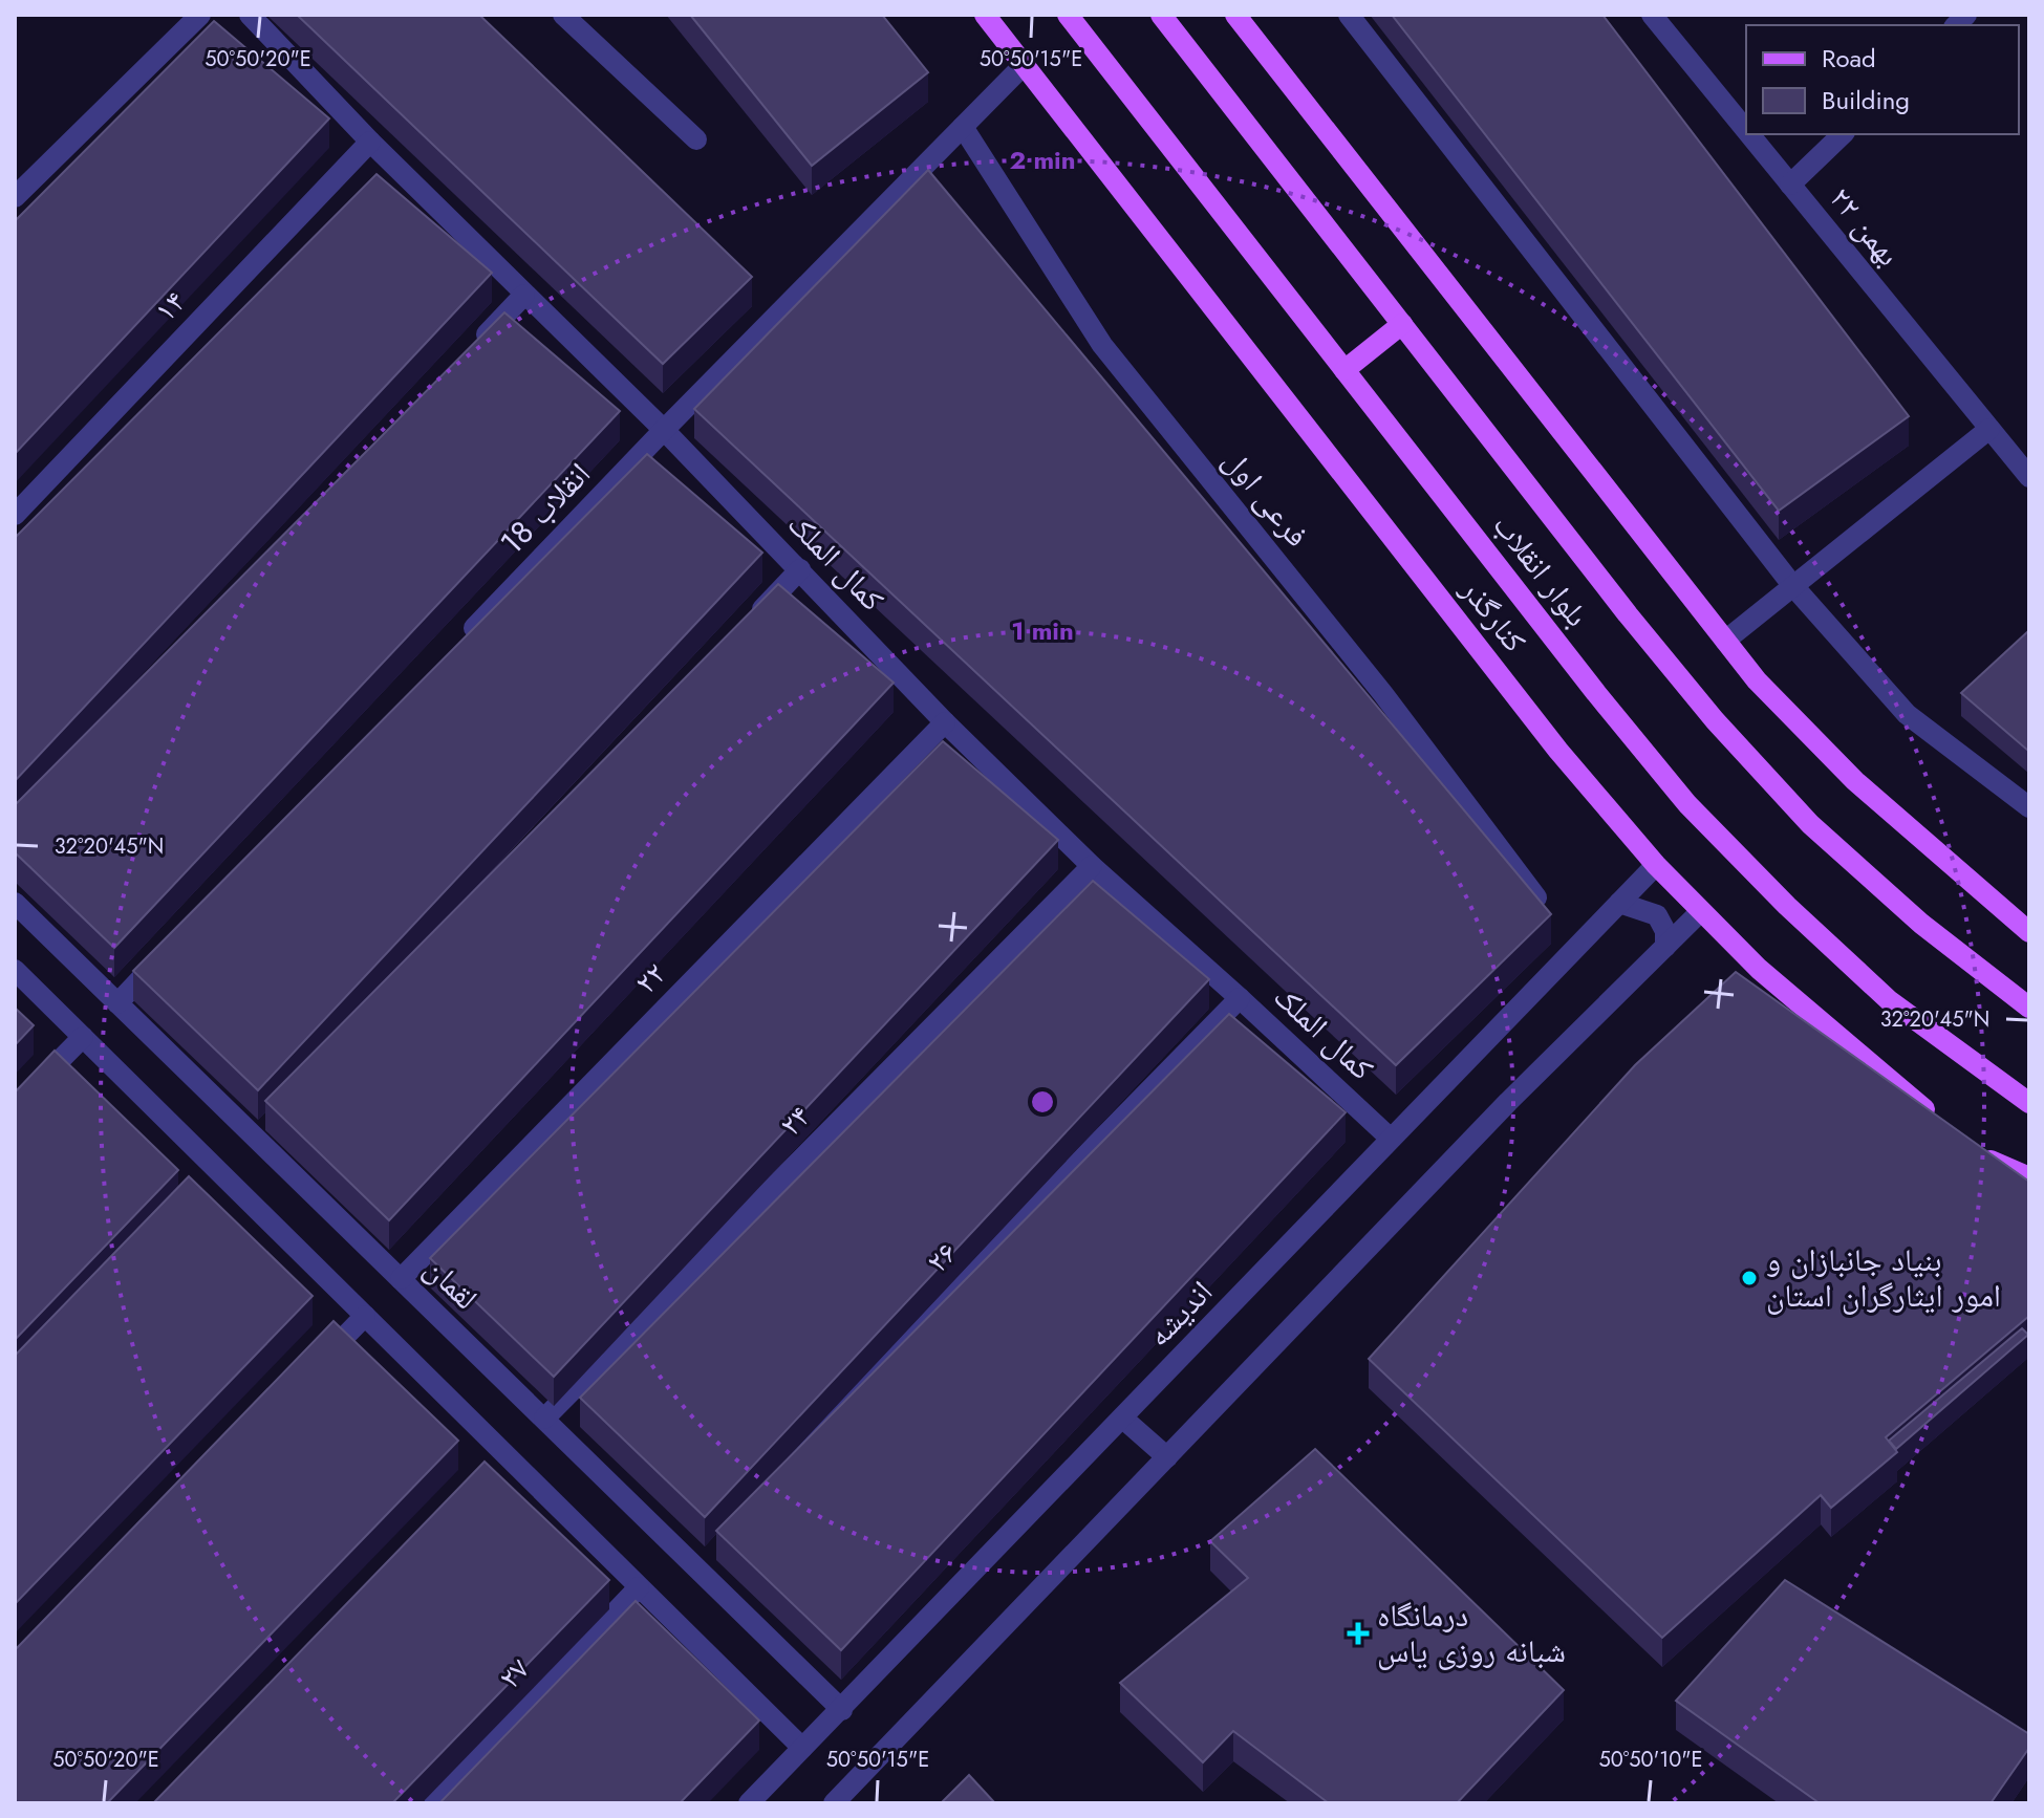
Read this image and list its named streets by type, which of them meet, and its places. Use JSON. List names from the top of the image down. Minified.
{"streets":{"main road":["بلوار انقلاب","کنارگذر"],"street":["۲۲ بهمن","۱۴","فرعی اول","انقلاب 18","کمال الملک","۲۲","۲۴","۲۶","لقمان","اندیشه","۲۷"]},"crossings":[["۱۴","کمال الملک"],["فرعی اول","انقلاب 18"],["انقلاب 18","کمال الملک"],["انقلاب 18","کنارگذر"],["کمال الملک","۲۲"],["کمال الملک","۲۴"],["کمال الملک","۲۶"],["کمال الملک","اندیشه"],["کنارگذر","اندیشه"],["۲۲","لقمان"],["۲۴","لقمان"],["لقمان","اندیشه"]],"places":{"other":["بنیاد جانبازان و امور ایثارگران استان"],"health":["درمانگاه شبانه روزی یاس"]},"legend":["Road","Building"],"coordinates":["50°50'20\"E","50°50'15\"E","32°20'45\"N","50°50'10\"E"],"rings":["2 min","1 min"]}
